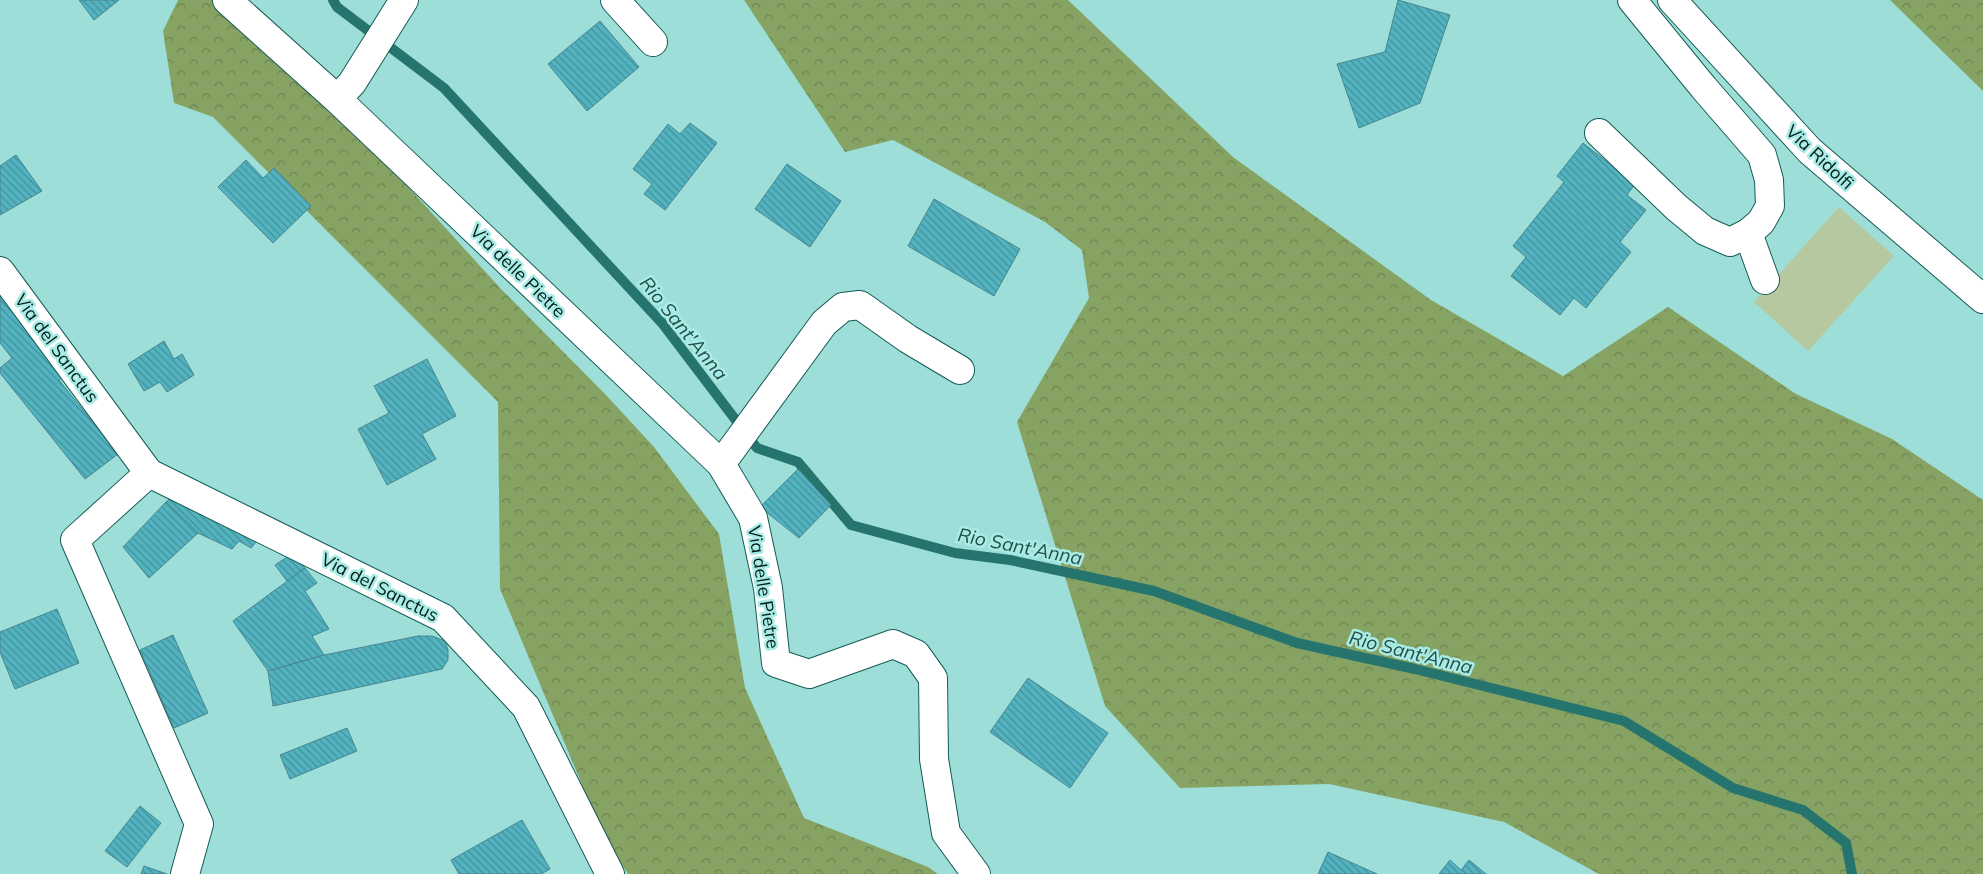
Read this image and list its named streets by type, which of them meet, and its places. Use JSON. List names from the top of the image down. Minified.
{"streets":{"street":["Via Ridolfi","Via delle Pietre","Via del Sanctus"]},"water":["Rio Sant'Anna"]}
